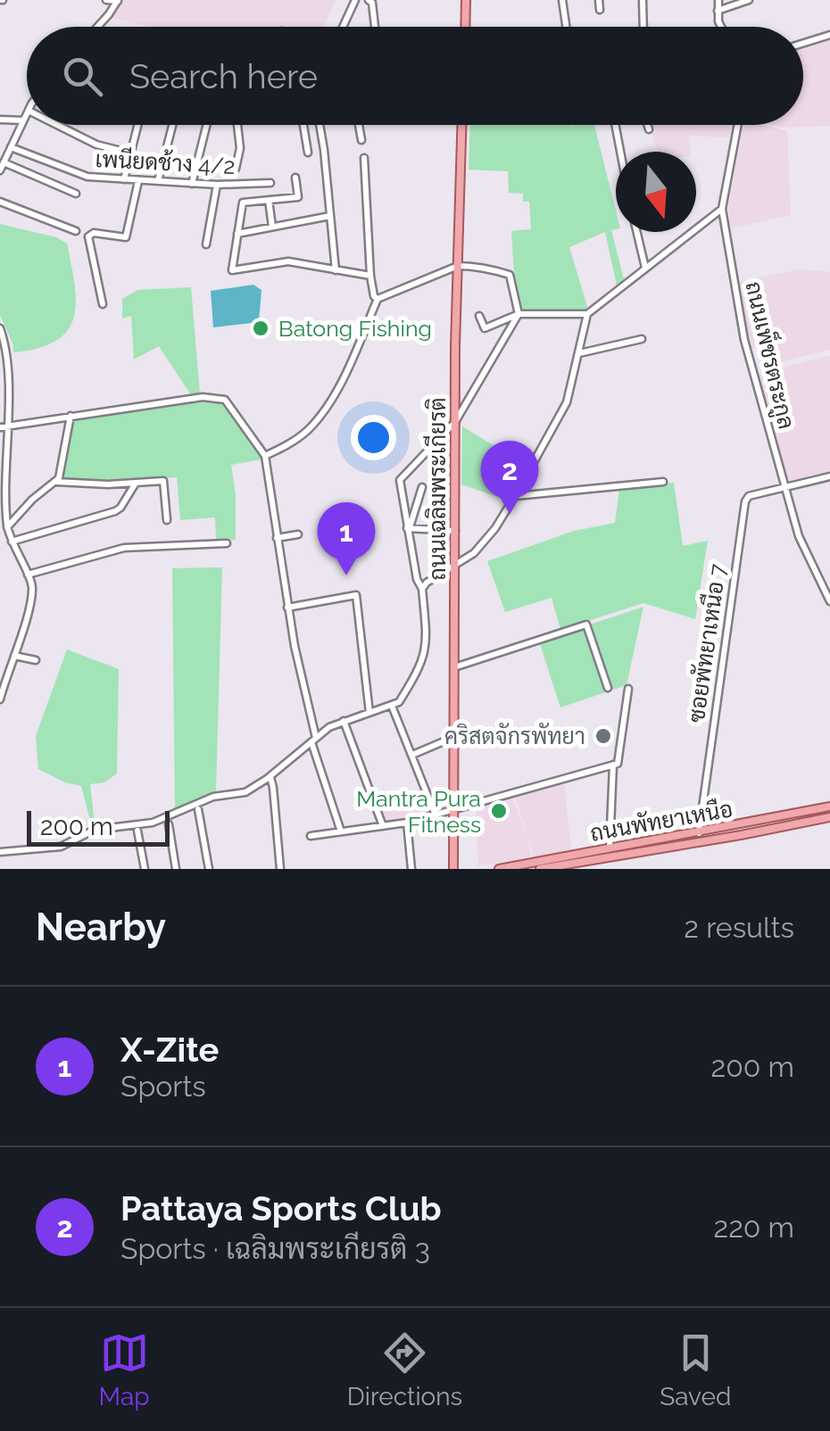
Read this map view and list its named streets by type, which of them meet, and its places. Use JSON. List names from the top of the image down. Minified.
{"streets":{"main road":["ถนนเฉลิมพระเกียรติ","ถนนพัทยาเหนือ"],"street":["เพนียดช้าง 4/2","ถนนเพ็ชรตระกูล","ซอยพัทยาเหนือ 7"]},"crossings":[["ถนนเพ็ชรตระกูล","ซอยพัทยาเหนือ 7"],["ซอยพัทยาเหนือ 7","ถนนพัทยาเหนือ"]],"places":["Batong Fishing","คริสตจักรพัทยา","Mantra Pura Fitness"],"scale_bar":"200 m","north":"bottom","page":{"search":"Search here","pins":["2","1"],"scale":"200 m","heading":["Nearby","2 results"],"list":[{"mark":"1","name":"X-Zite","note":"Sports","value":"200 m"},{"mark":"2","name":"Pattaya Sports Club","note":"Sports · เฉลิมพระเกียรติ 3","value":"220 m"}],"nav":["Map","Directions","Saved"]}}
